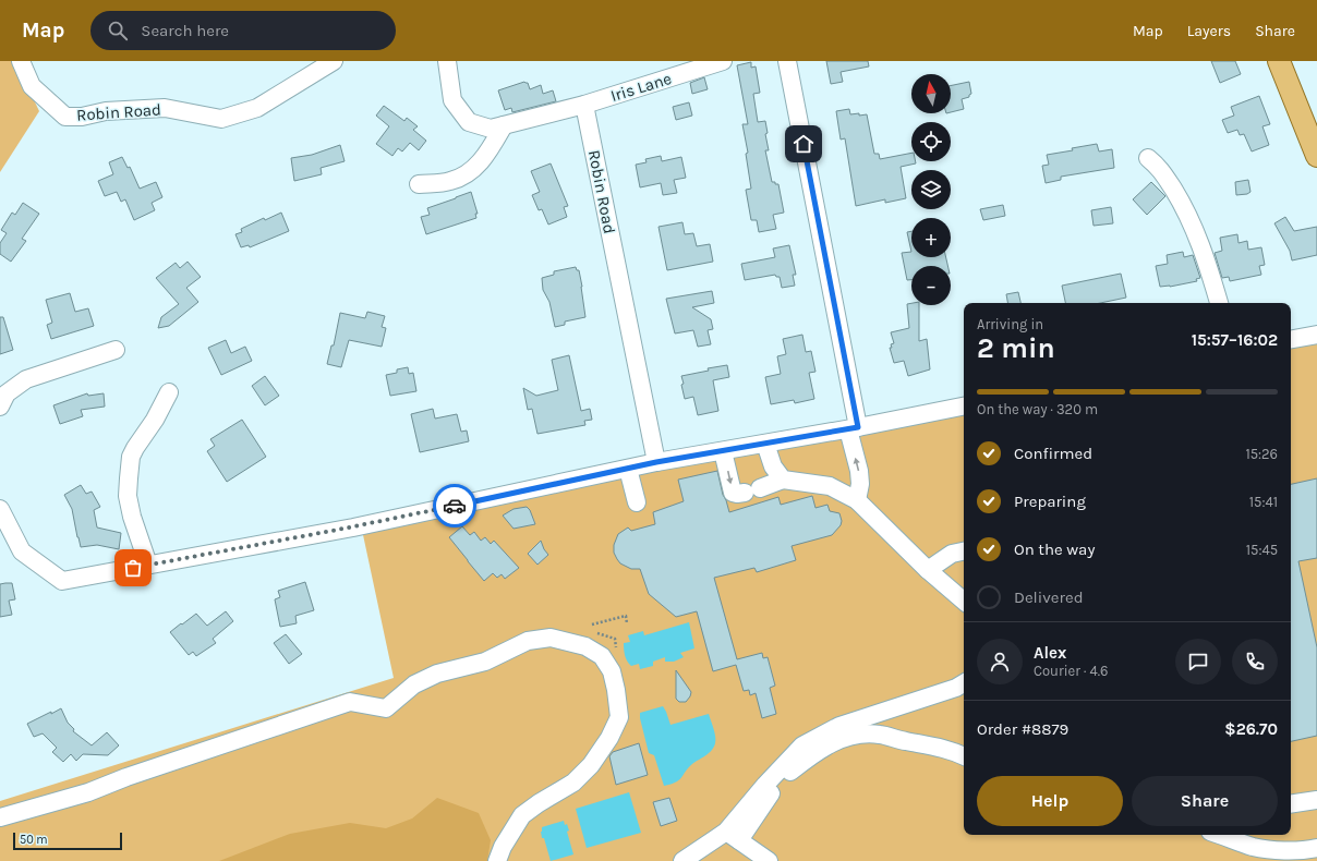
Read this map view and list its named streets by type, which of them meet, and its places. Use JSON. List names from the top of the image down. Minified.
{"streets":{"street":["Iris Lane","Robin Road"]},"crossings":[["Iris Lane","Robin Road"]],"scale_bar":"50 m","north":"top","page":{"header":"Map","search":"Search here","nav":["Map","Layers","Share"],"map_buttons":["+","−"],"heading":["2 min","Arriving in","15:57–16:02"],"panel":["Alex","Courier · 4.6","Order #8879","$26.70"],"bar":"On the way · 320 m","list":[["Confirmed","15:26"],["Preparing","15:41"],["On the way","15:45"],"Delivered"],"buttons":["Help","Share"],"scale":"50 m"}}
